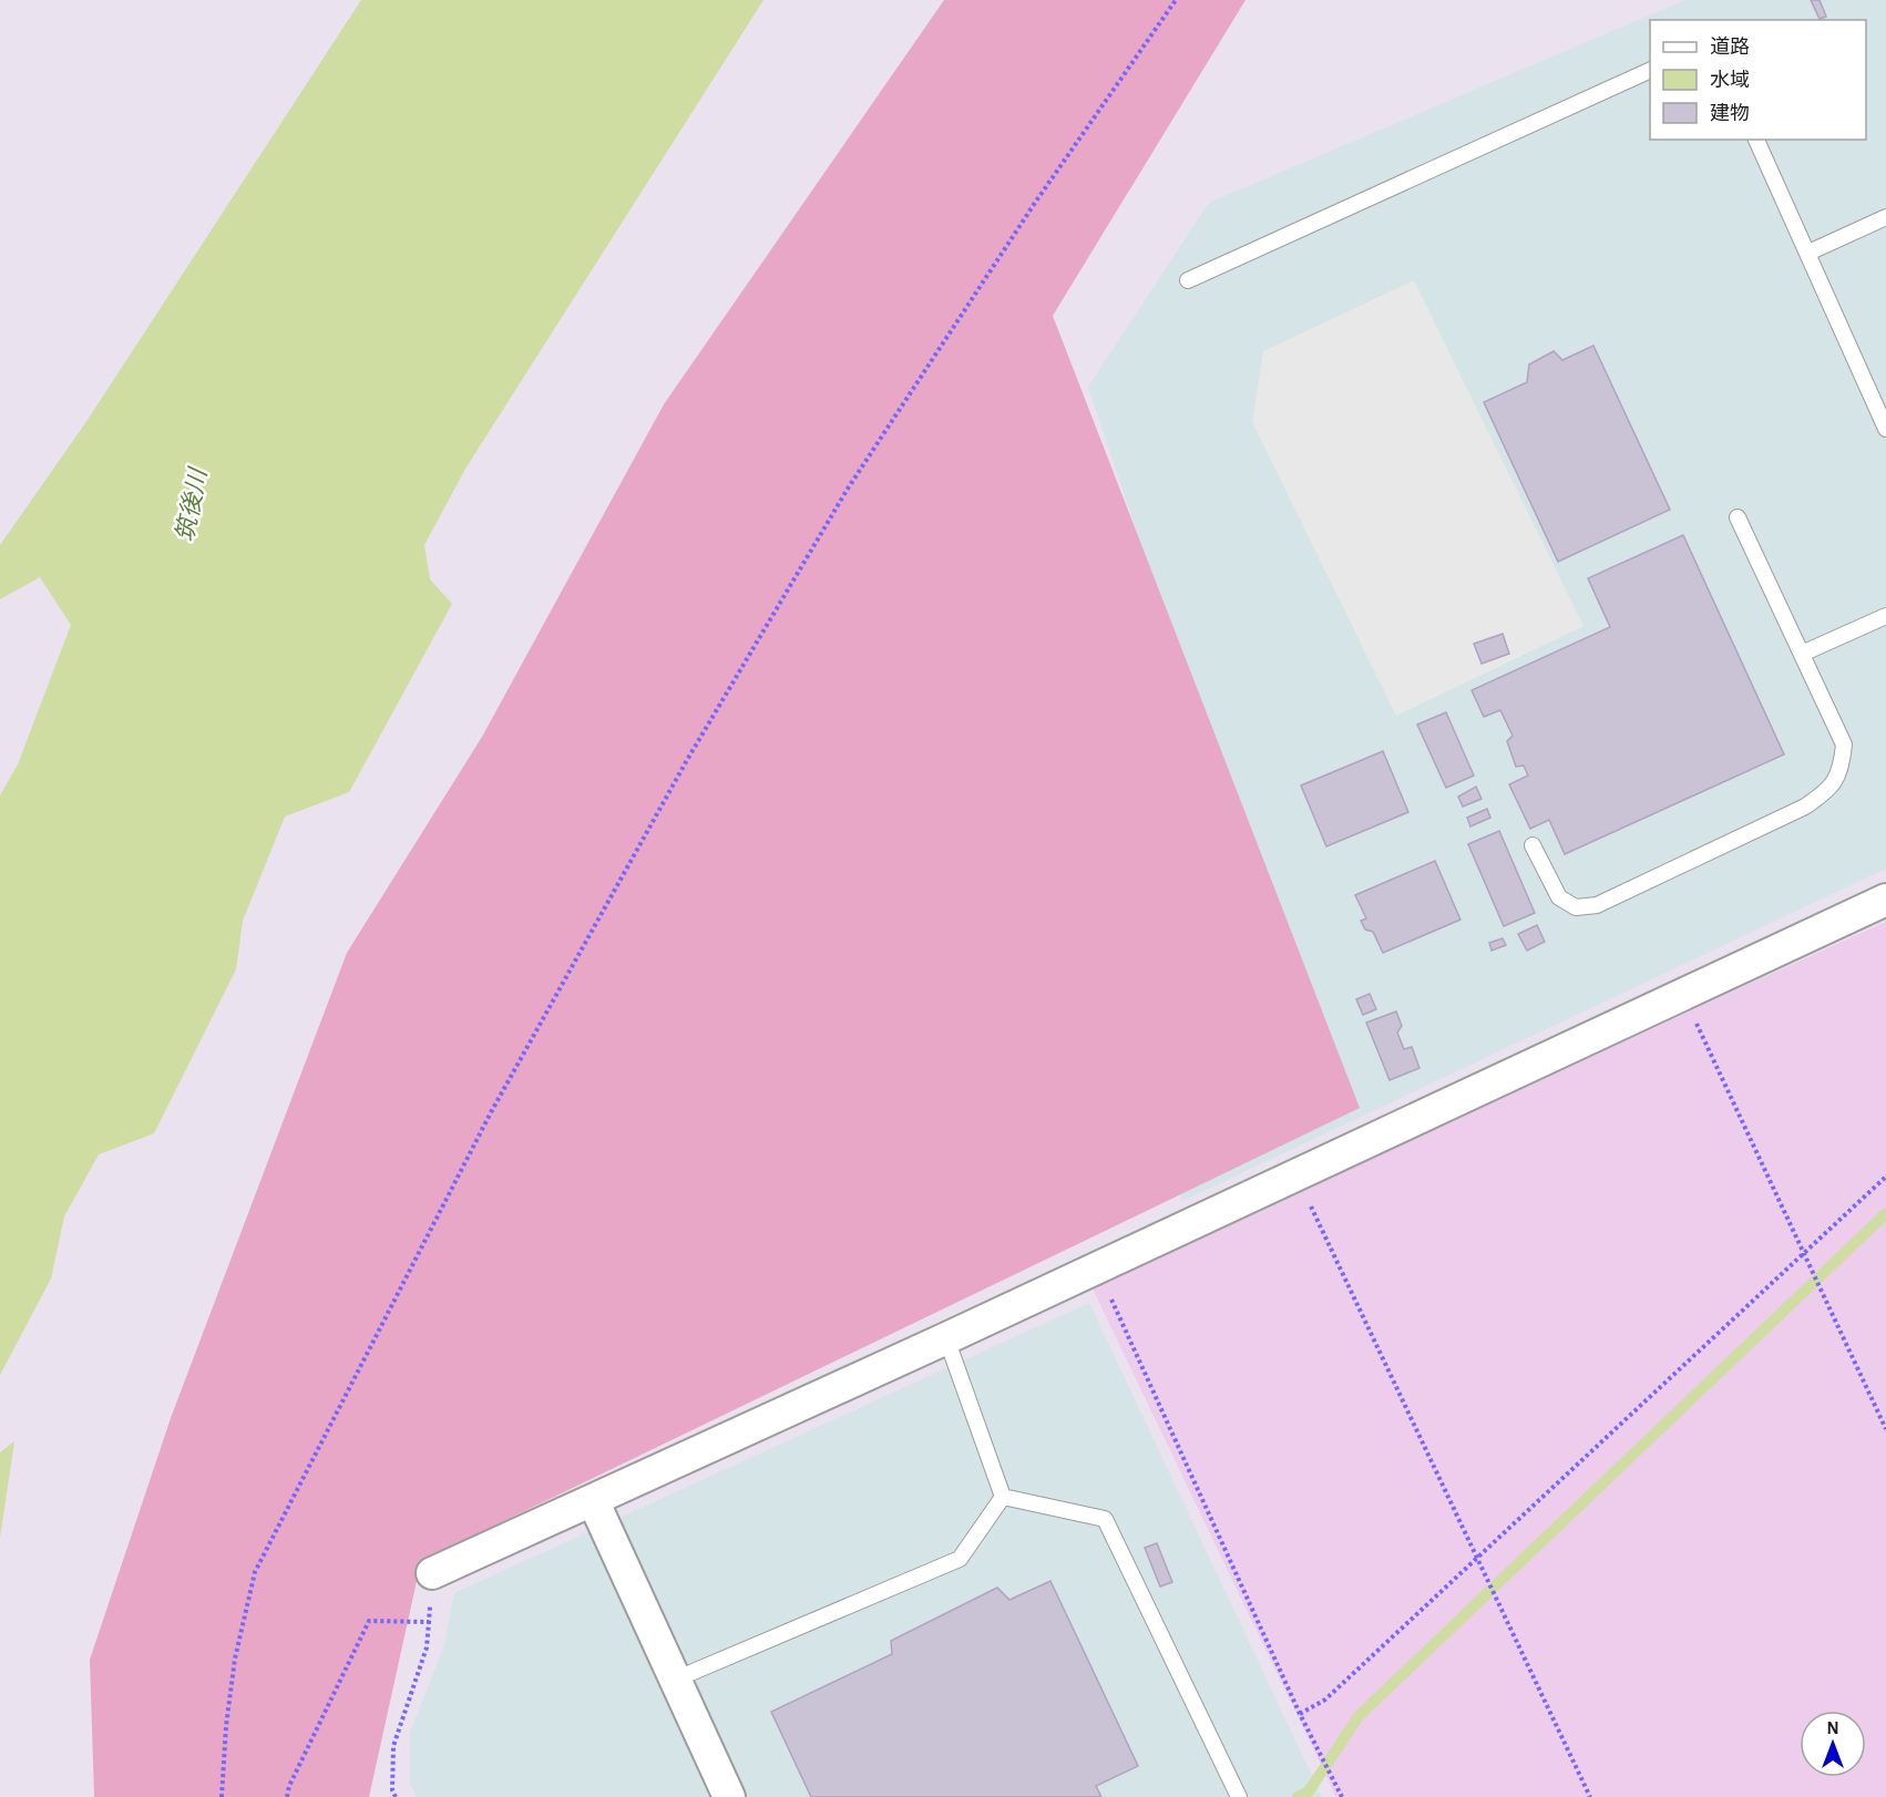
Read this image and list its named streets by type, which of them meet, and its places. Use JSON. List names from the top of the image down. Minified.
{"water":["筑後川"],"legend":["道路","水域","建物"],"north":"top"}
